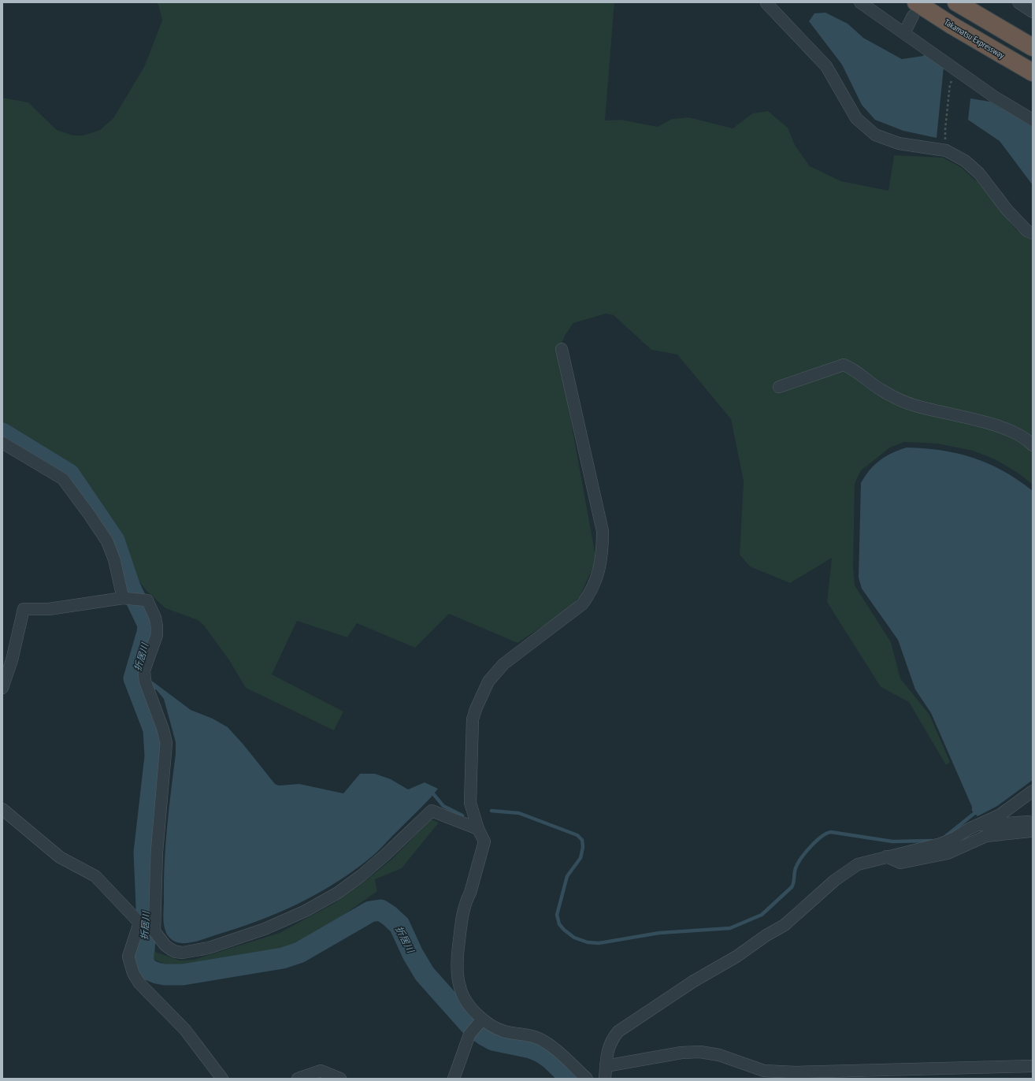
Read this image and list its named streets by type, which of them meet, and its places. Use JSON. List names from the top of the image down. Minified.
{"streets":{"highway":["Takamatsu Expressway"]},"water":["折居川"]}
